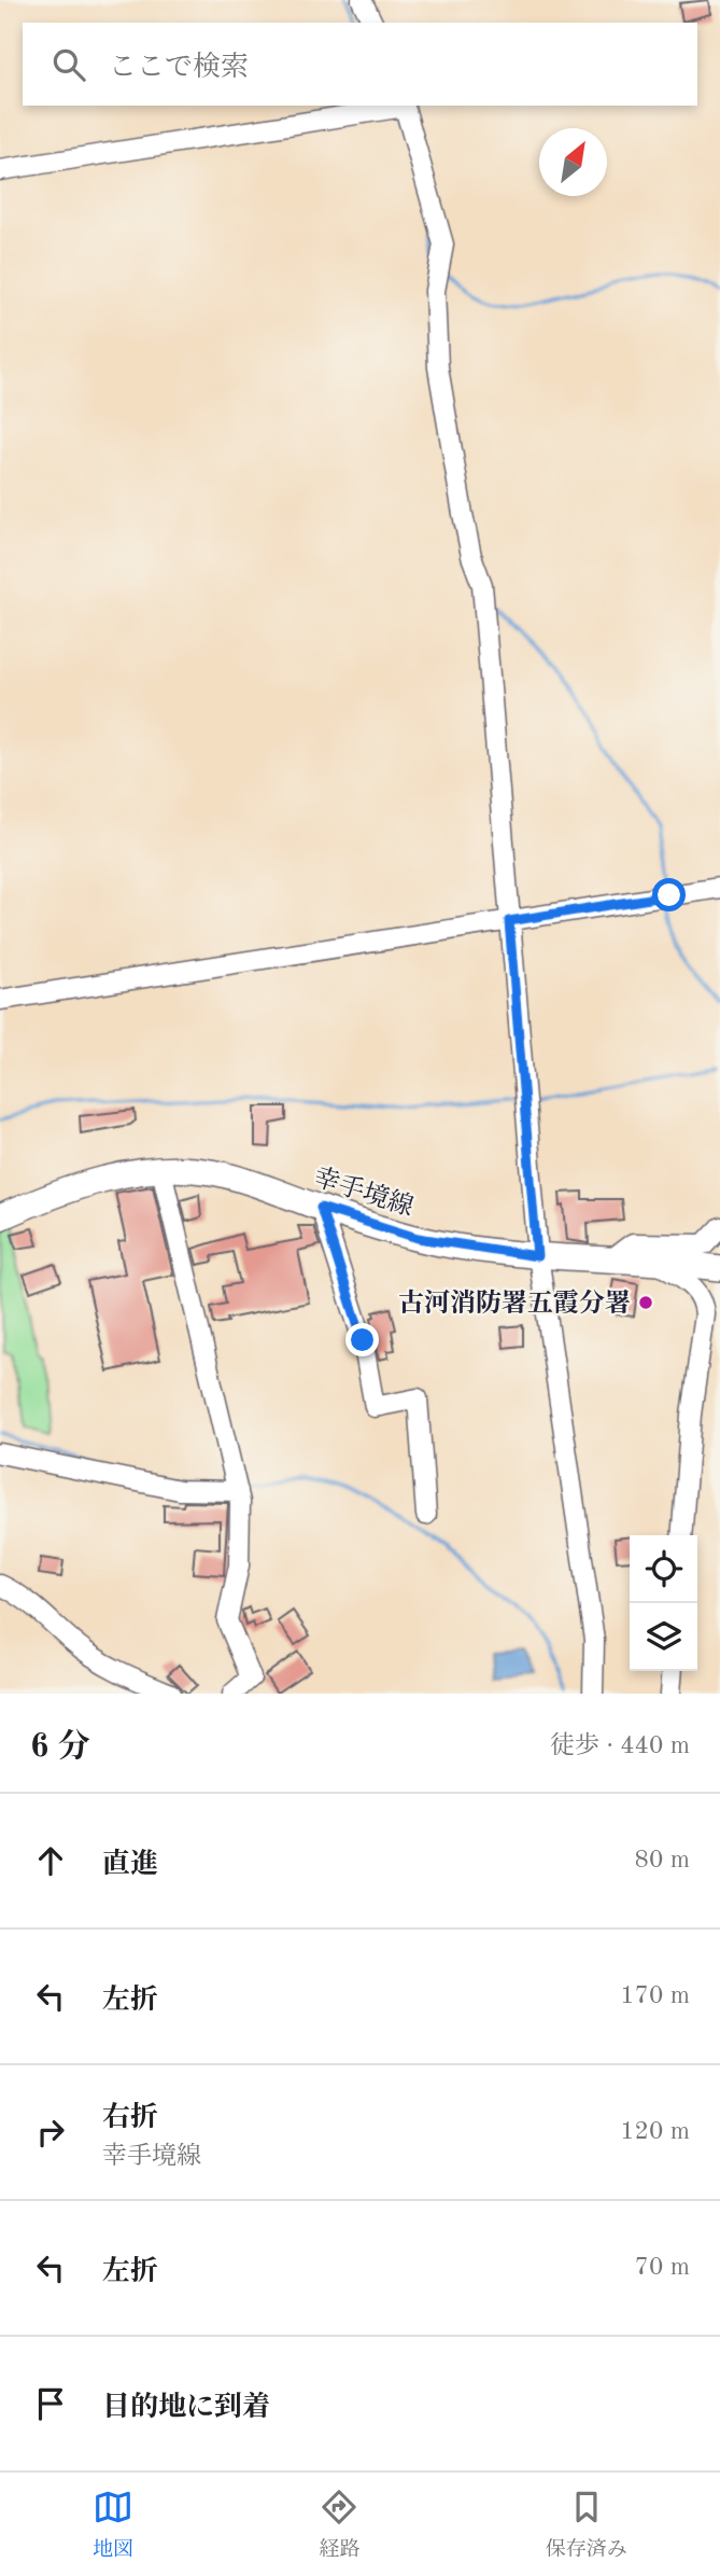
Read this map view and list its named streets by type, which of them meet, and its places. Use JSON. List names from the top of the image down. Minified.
{"streets":{"main road":["幸手境線"]},"places":["古河消防署五霞分署"],"north":"top right","page":{"search":"ここで検索","heading":["6 分","徒歩 · 440 m"],"list":[["直進","80 m"],["左折","170 m"],["右折","幸手境線","120 m"],["左折","70 m"],"目的地に到着"],"nav":["地図","経路","保存済み"]}}
